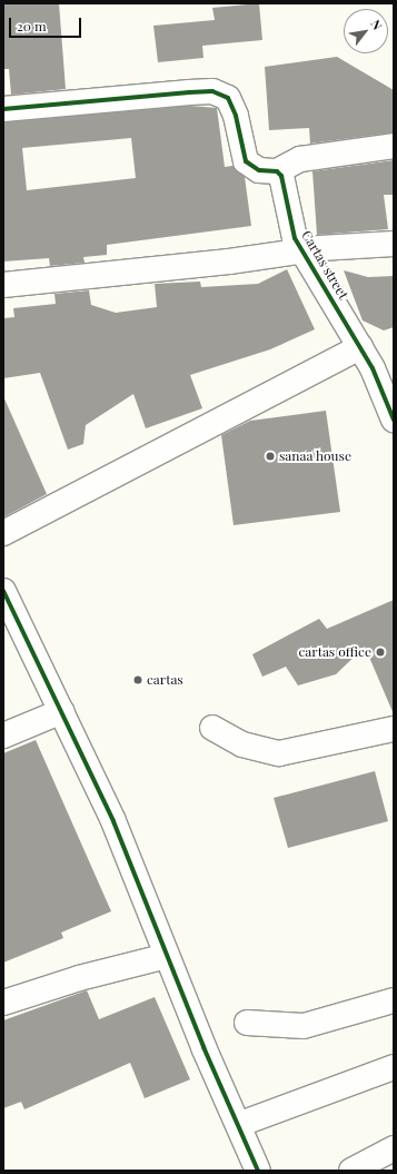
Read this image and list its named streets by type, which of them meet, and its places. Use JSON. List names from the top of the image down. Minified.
{"streets":{"street":["Cartas street"]},"places":["sanaa house","cartas office","cartas"],"scale_bar":"20 m","north":"top right"}
